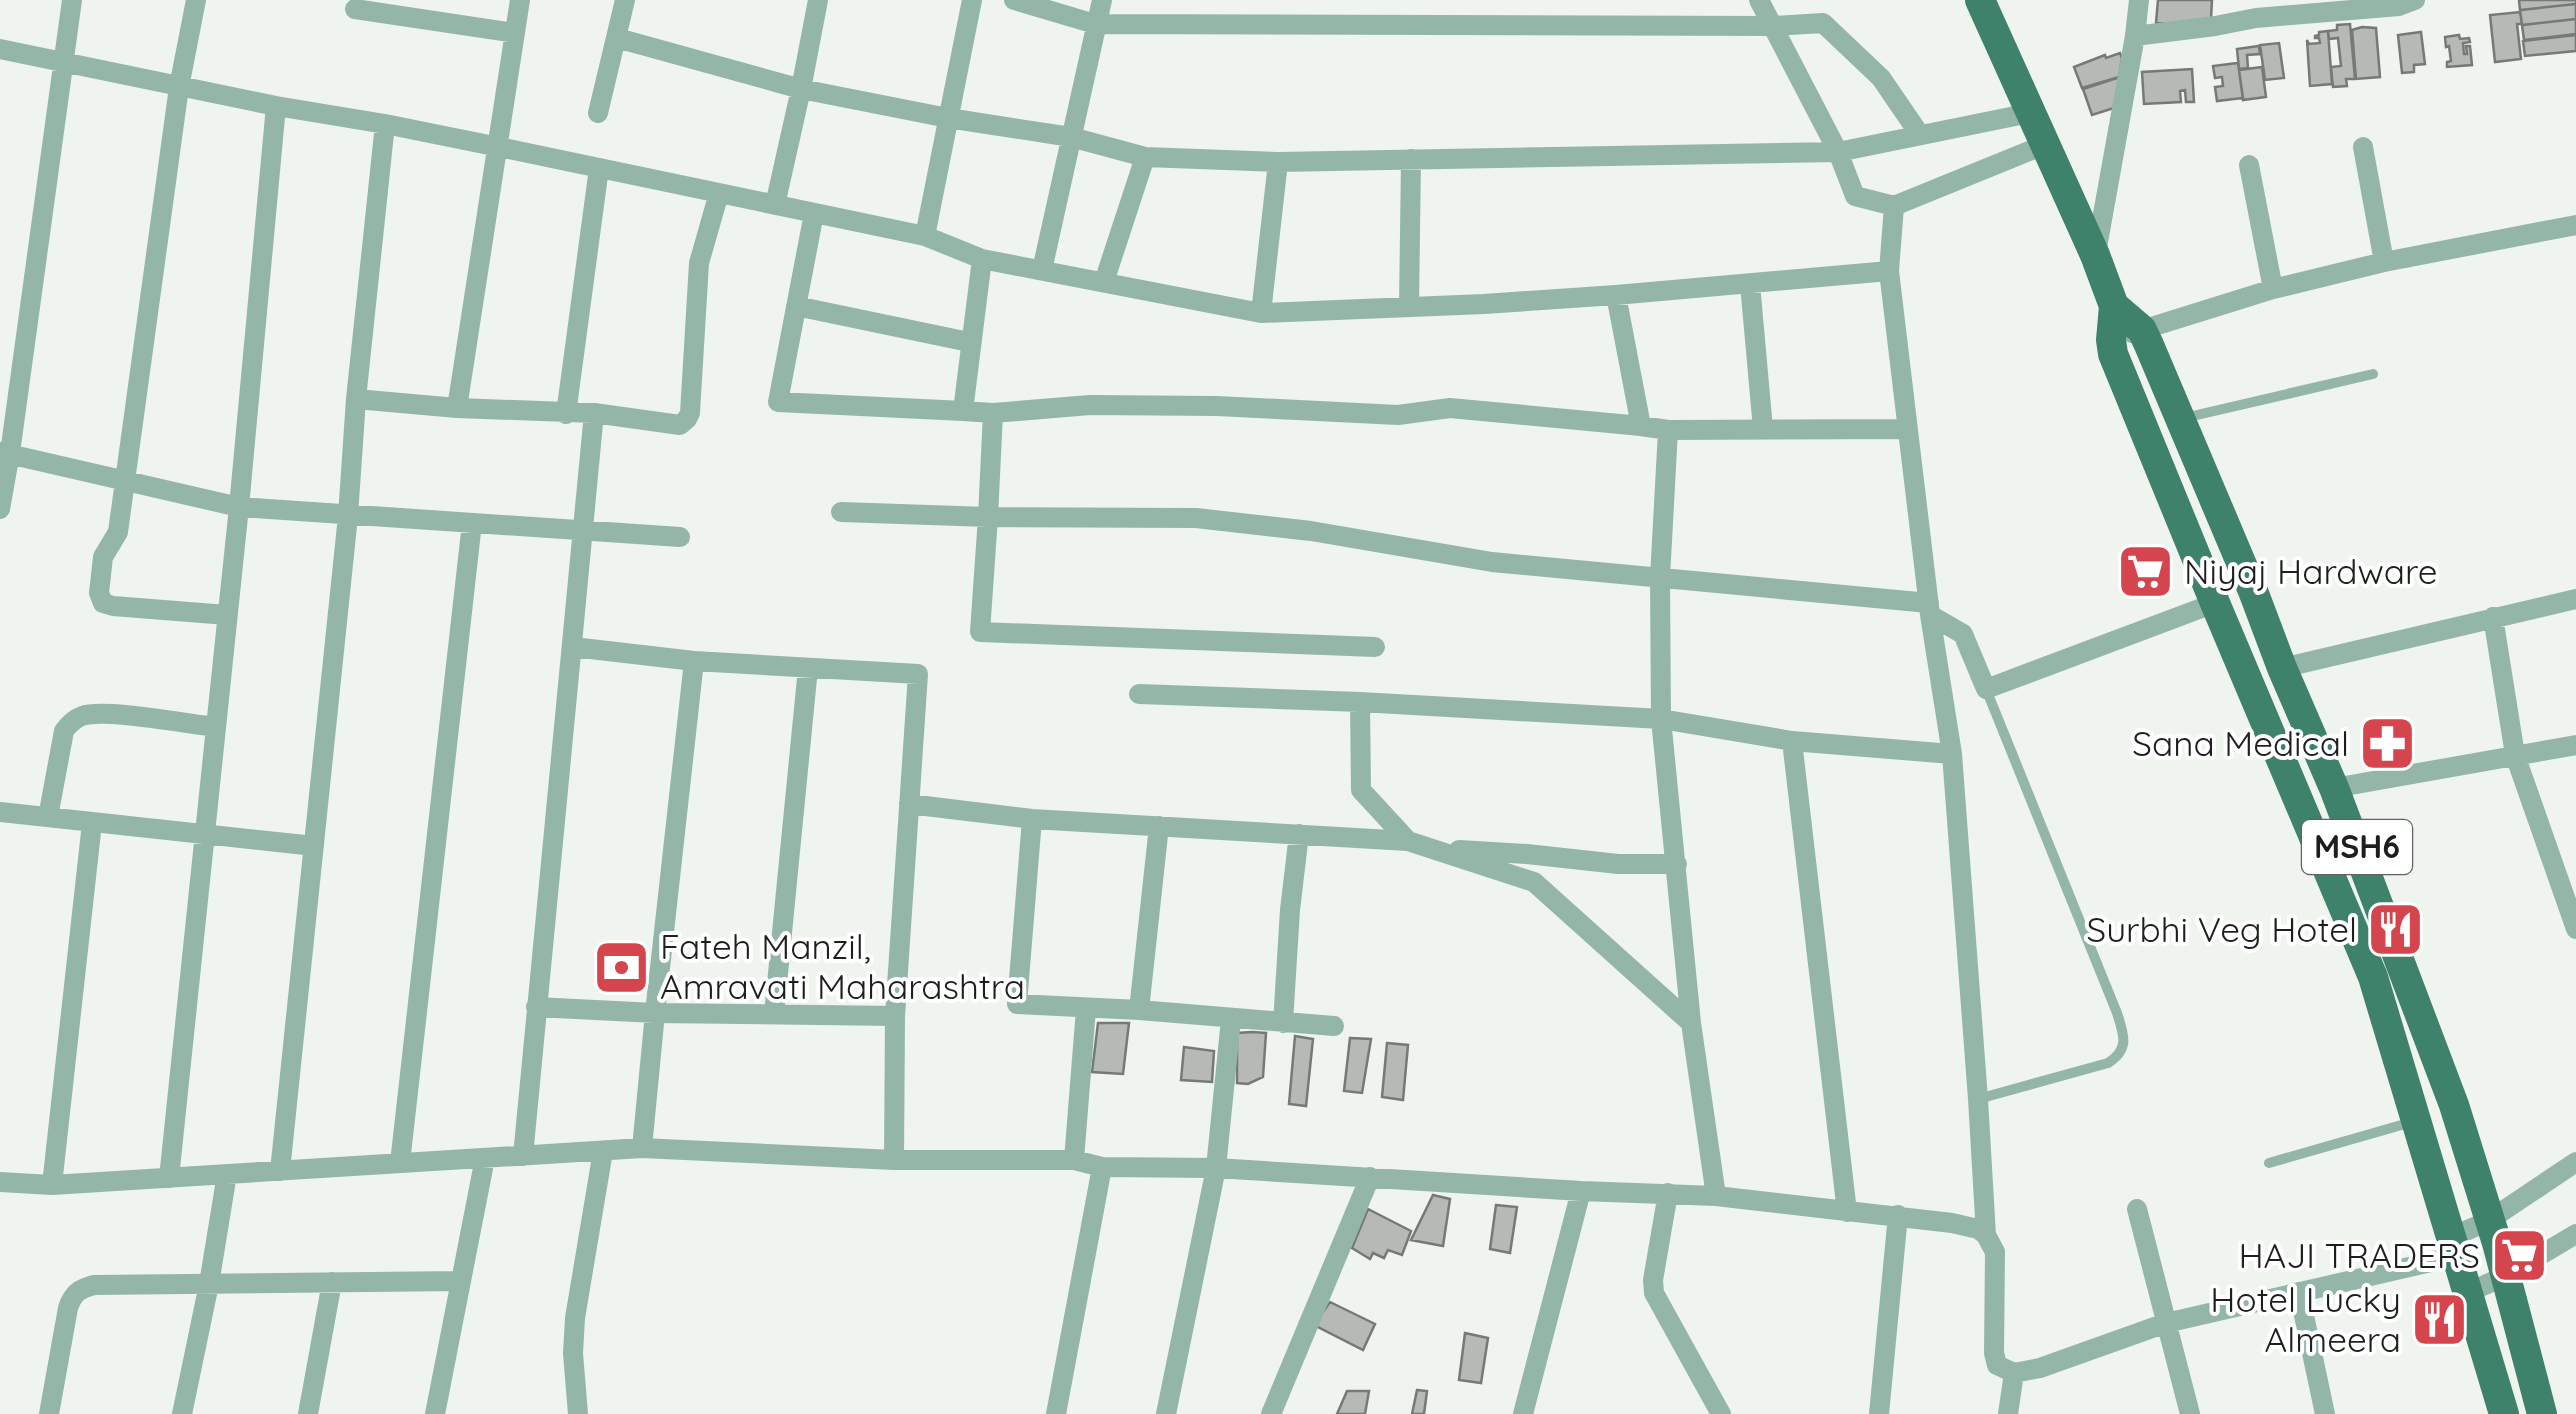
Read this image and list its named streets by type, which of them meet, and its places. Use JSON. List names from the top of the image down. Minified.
{"streets":{"main road":["MSH6"]},"places":{"supermarket":["Niyaj Hardware","HAJI TRADERS"],"pharmacy":["Sana Medical"],"restaurant":["Surbhi Veg Hotel","Hotel Lucky Almeera"],"bank":["Fateh Manzil, Amravati Maharashtra"]}}
